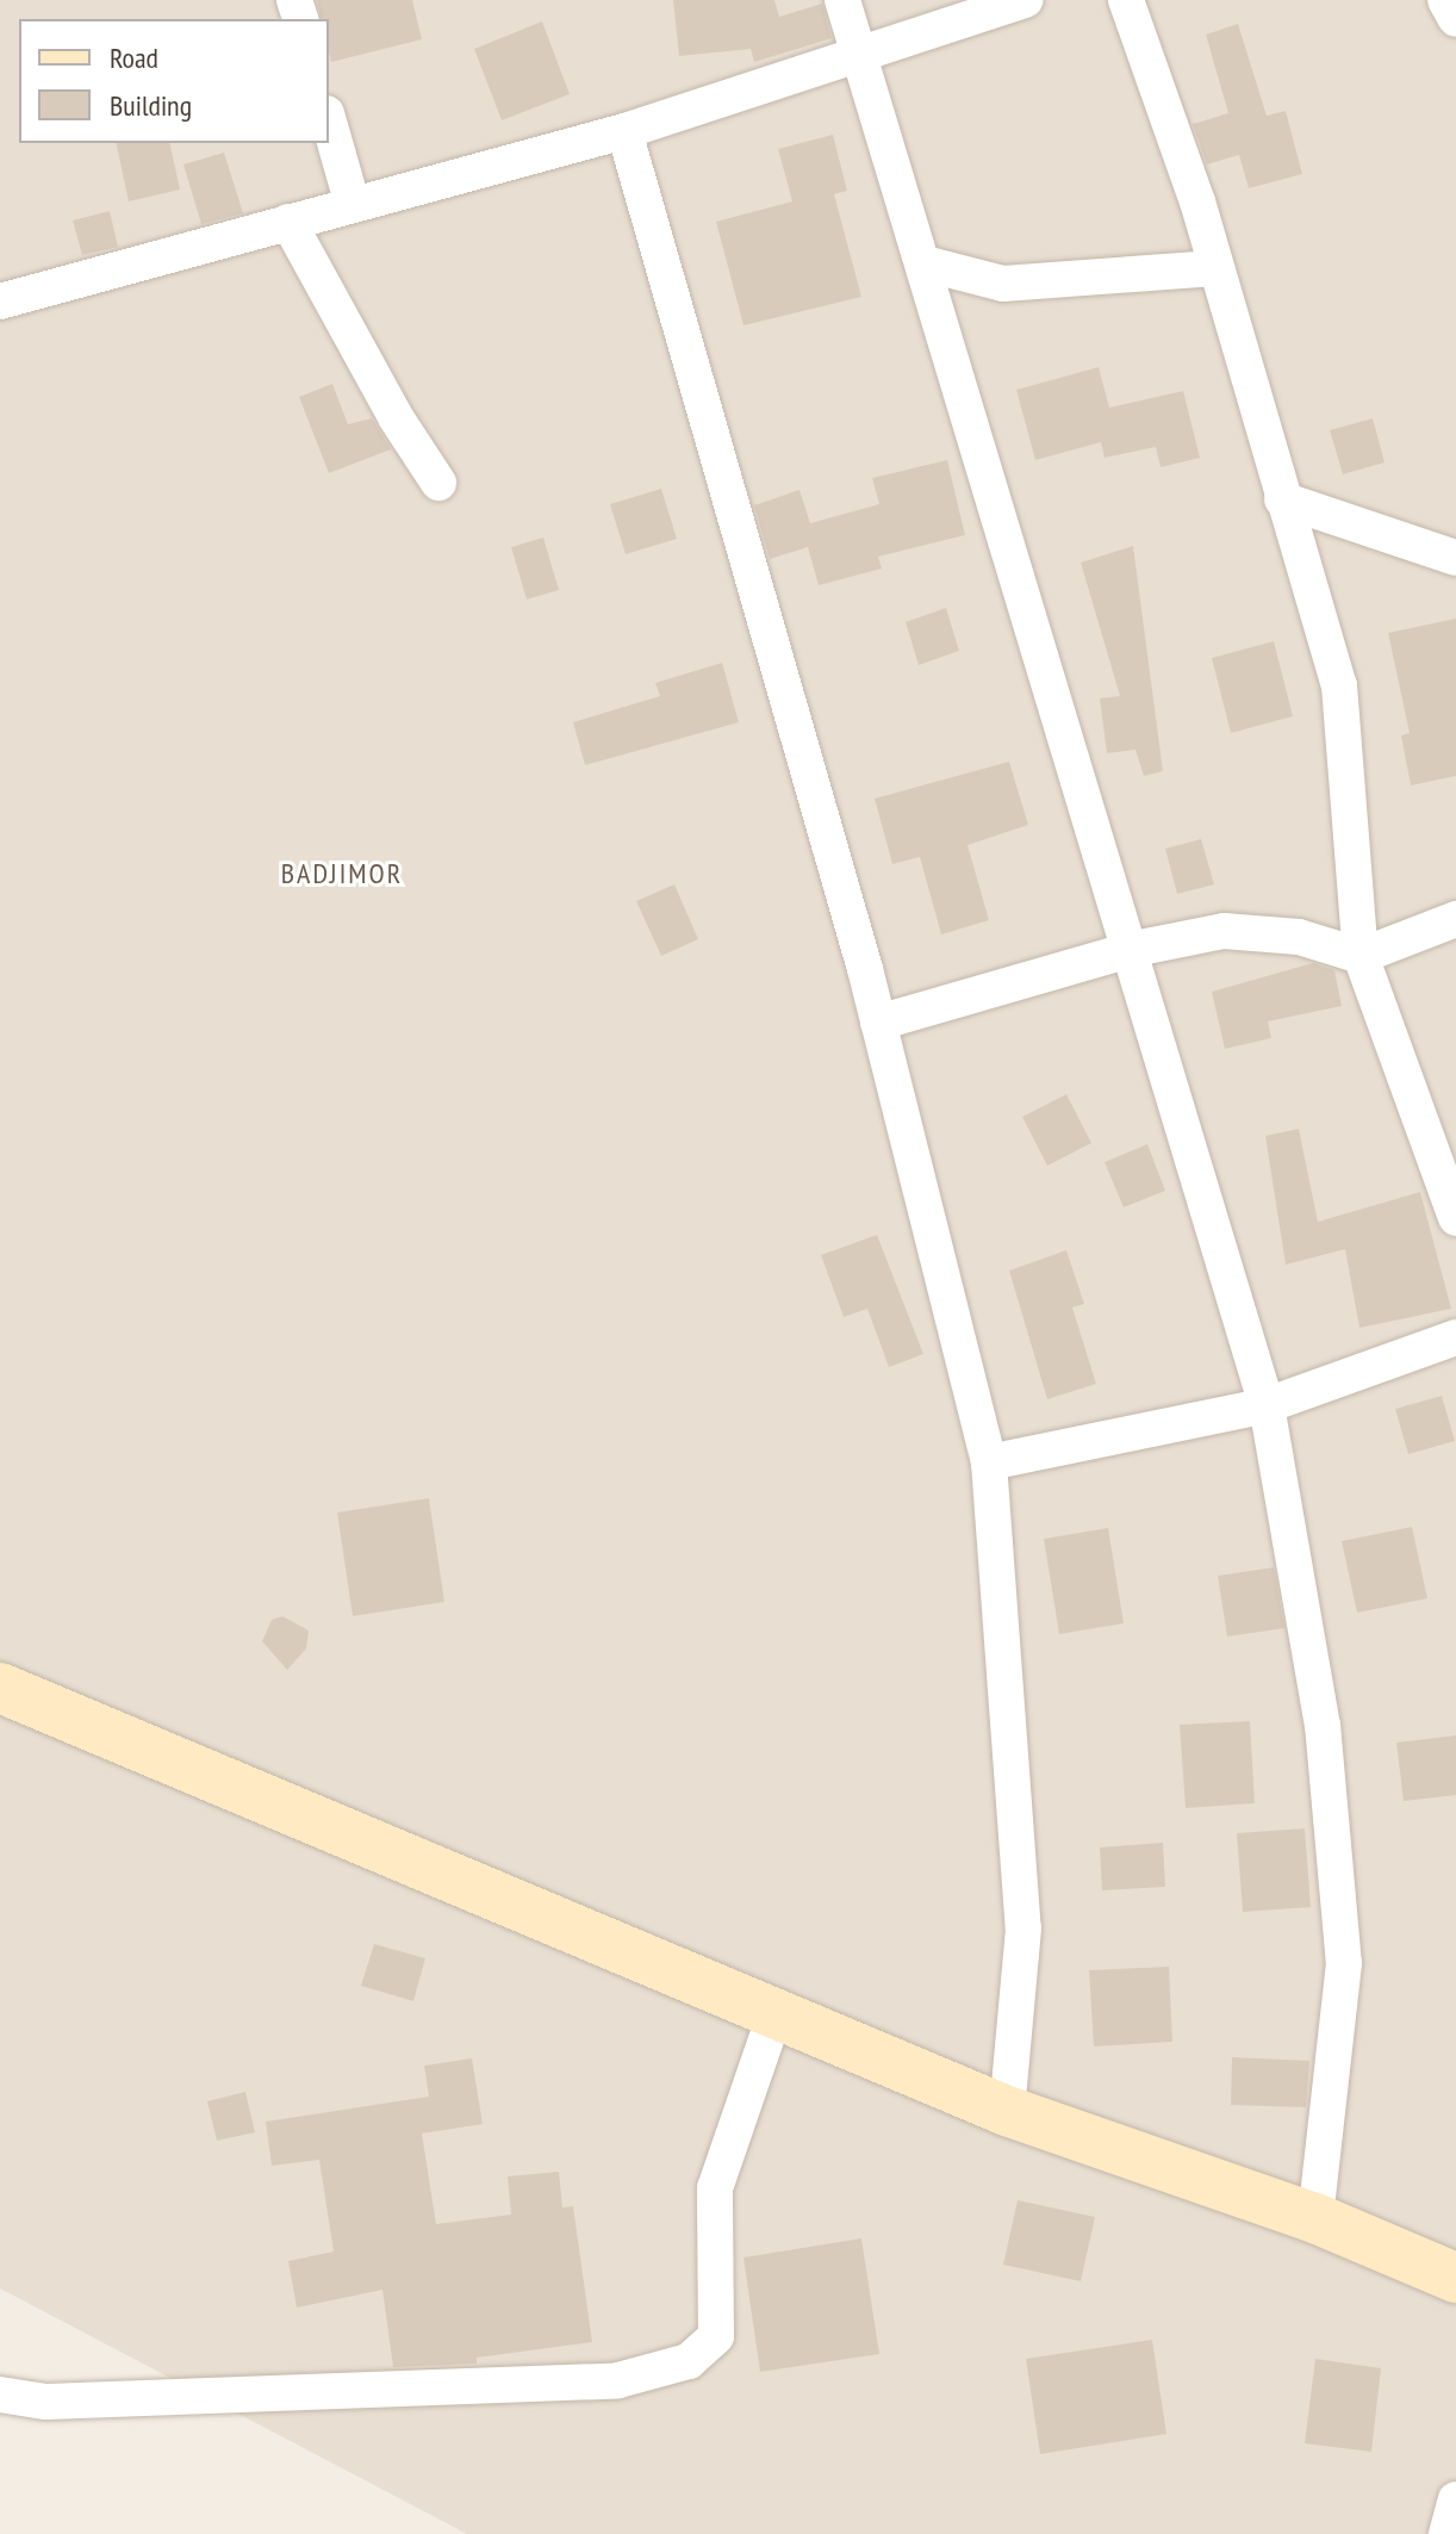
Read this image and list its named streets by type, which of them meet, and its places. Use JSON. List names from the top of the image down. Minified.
{"districts":["BADJIMOR"],"legend":["Road","Building"]}
